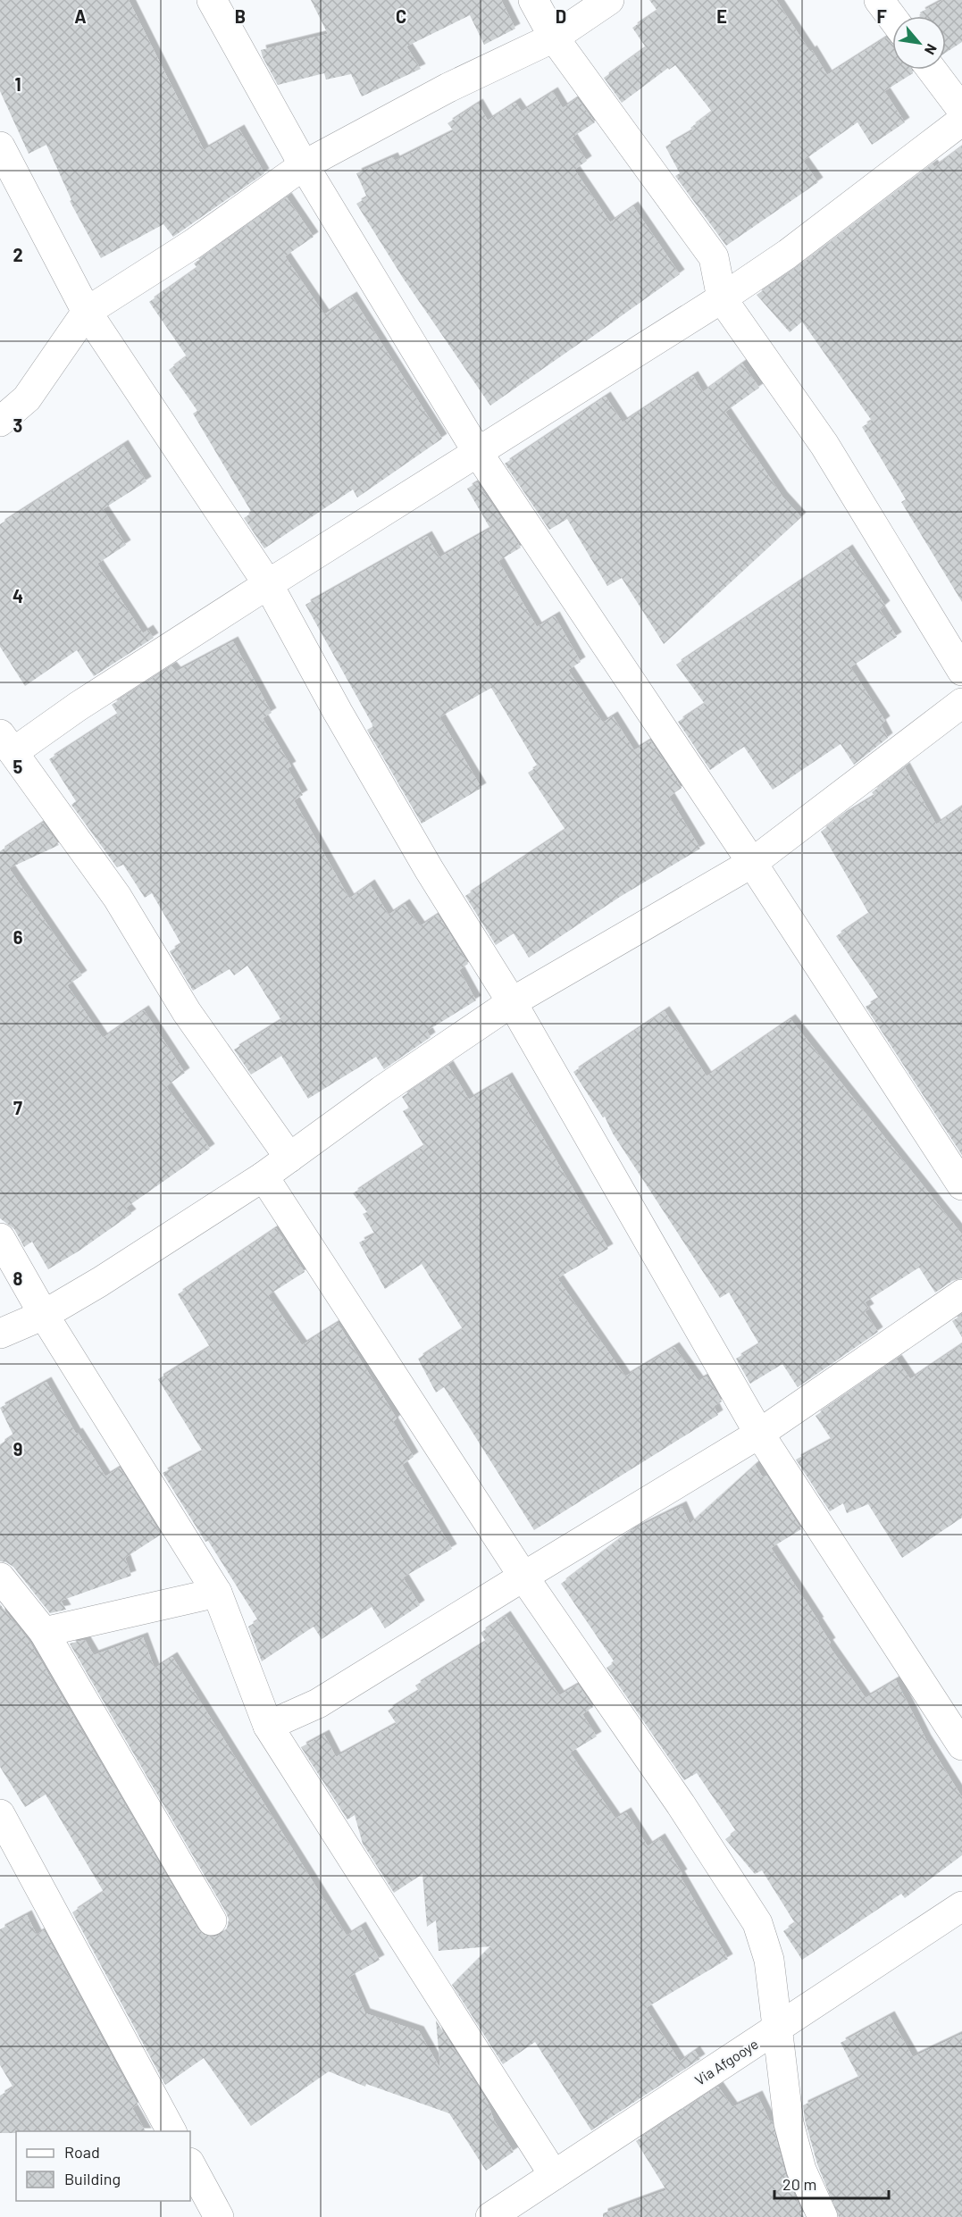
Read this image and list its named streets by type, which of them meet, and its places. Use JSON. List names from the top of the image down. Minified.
{"streets":{"street":["Via Afgooye"]},"legend":["Road","Building"],"scale_bar":"20 m","north":"bottom right","grid":{"columns":["A","B","C","D","E","F"],"rows":["1","2","3","4","5","6","7","8","9"]}}
